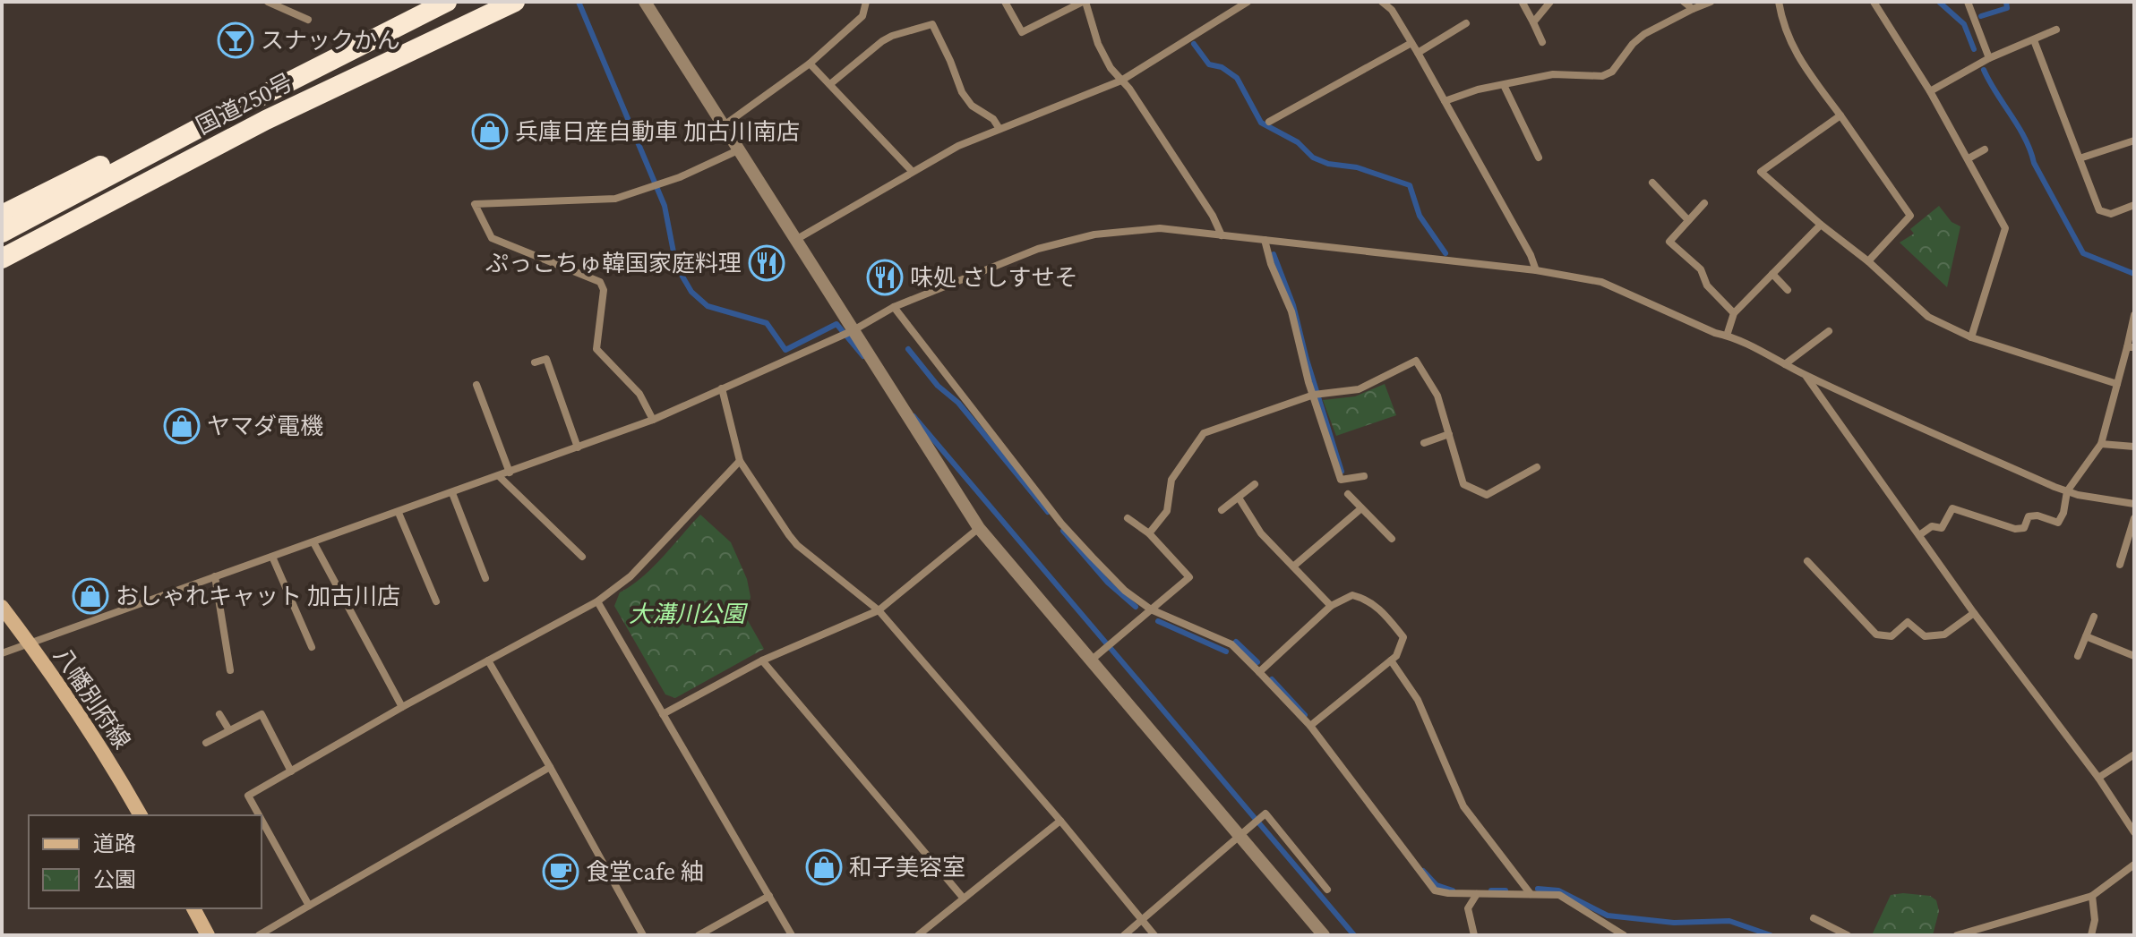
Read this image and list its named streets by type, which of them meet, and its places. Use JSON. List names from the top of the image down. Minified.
{"streets":{"highway":["国道250号"],"main road":["八幡別府線"]},"parks":["大溝川公園"],"places":{"bar":["スナックかん"],"shop":["兵庫日産自動車 加古川南店","ヤマダ電機","おしゃれキャット 加古川店","和子美容室"],"restaurant":["ぷっこちゅ韓国家庭料理","味処 さしすせそ"],"cafe":["食堂cafe 紬"]},"legend":["道路","公園"]}
